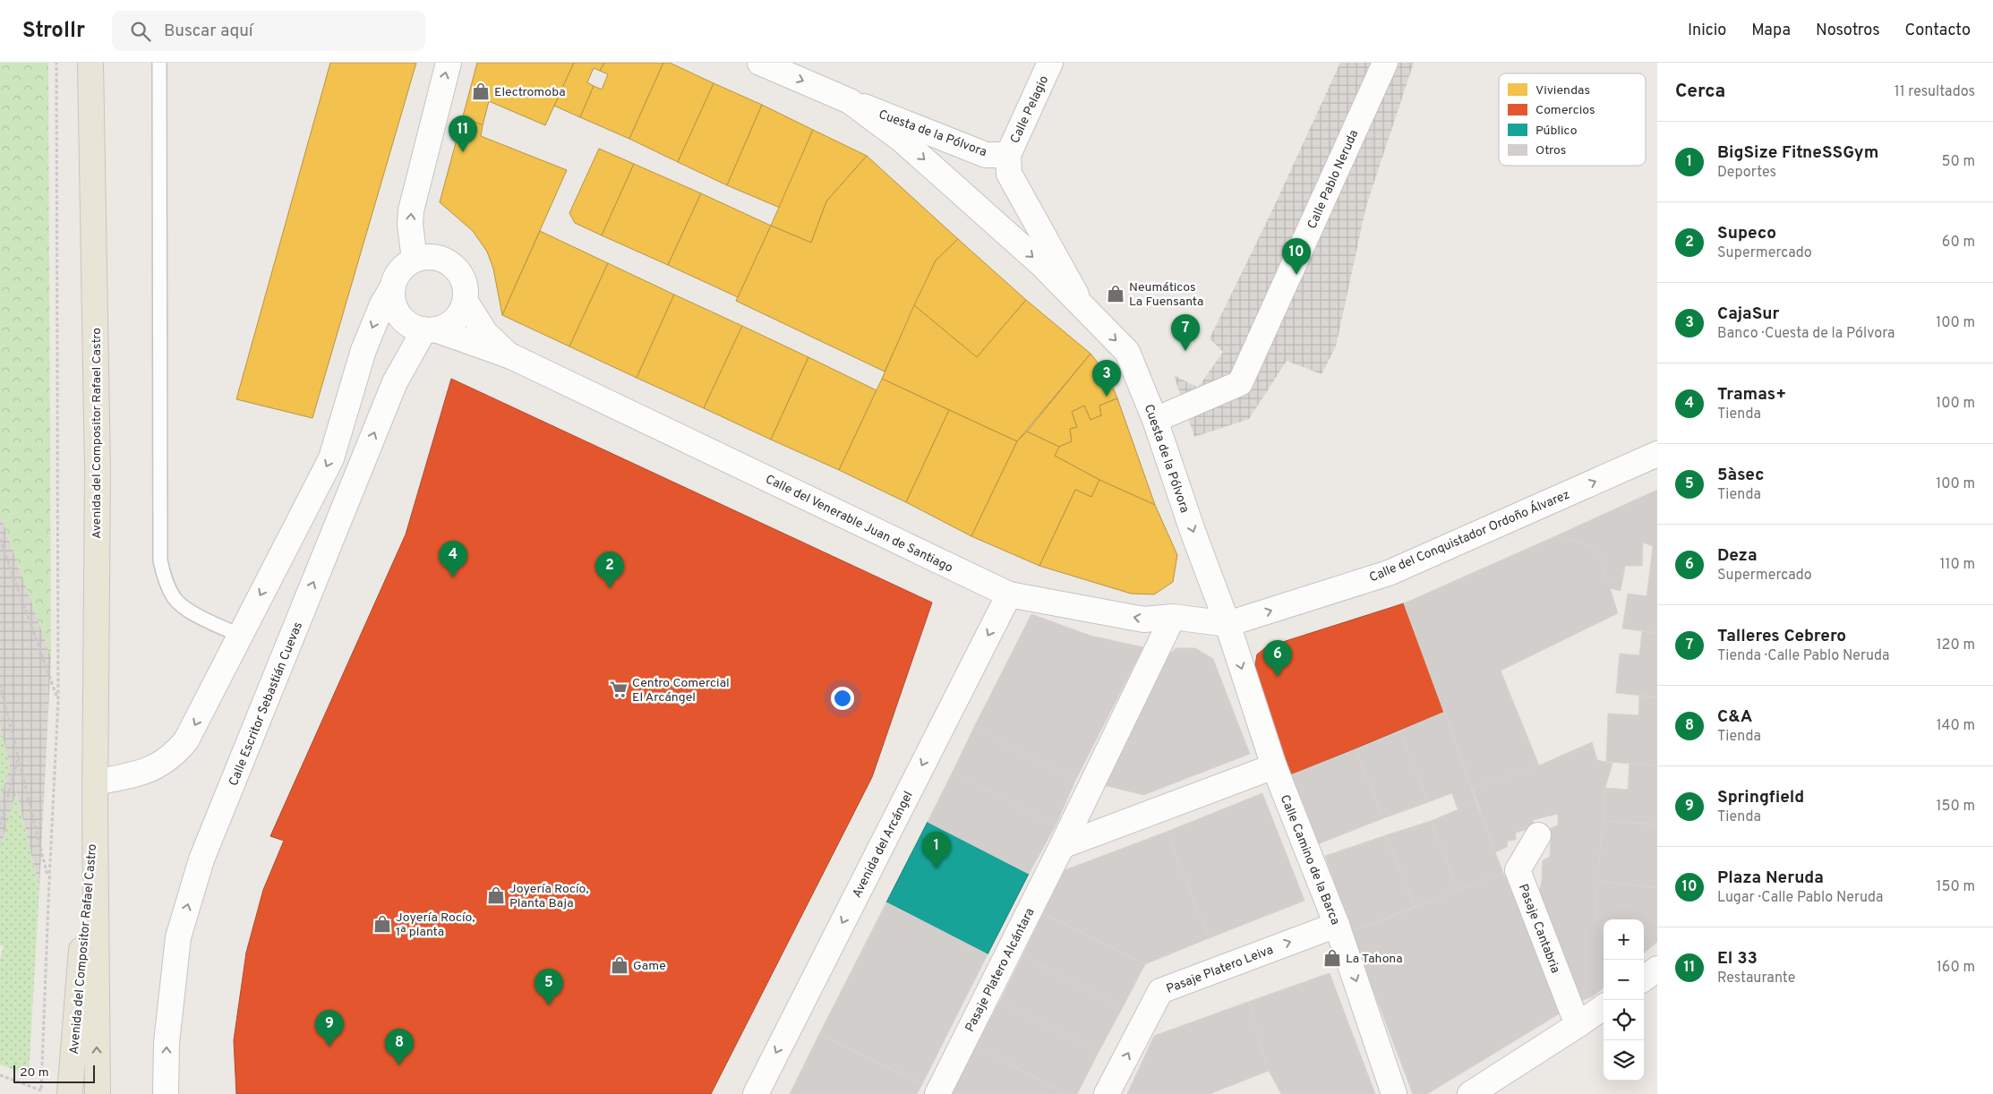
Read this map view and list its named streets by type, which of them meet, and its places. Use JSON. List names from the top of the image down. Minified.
{"streets":{"main road":["Avenida del Compositor Rafael Castro"],"street":["Calle Pelagio","Cuesta de la Pólvora","Calle Pablo Neruda","Calle del Venerable Juan de Santiago","Calle del Conquistador Ordoño Álvarez","Calle Escritor Sebastián Cuevas","Avenida del Arcángel","Calle Camino de la Barca","Pasaje Cantabria","Pasaje Platero Leiva","Pasaje Platero Alcántara"]},"crossings":[["Calle Pelagio","Cuesta de la Pólvora"],["Cuesta de la Pólvora","Calle Pablo Neruda"],["Cuesta de la Pólvora","Calle del Venerable Juan de Santiago"],["Cuesta de la Pólvora","Calle del Conquistador Ordoño Álvarez"],["Cuesta de la Pólvora","Calle Camino de la Barca"],["Calle del Venerable Juan de Santiago","Calle del Conquistador Ordoño Álvarez"],["Calle del Venerable Juan de Santiago","Calle Escritor Sebastián Cuevas"],["Calle del Venerable Juan de Santiago","Avenida del Arcángel"],["Calle del Venerable Juan de Santiago","Calle Camino de la Barca"],["Calle del Venerable Juan de Santiago","Pasaje Platero Alcántara"],["Calle del Conquistador Ordoño Álvarez","Calle Camino de la Barca"],["Calle Camino de la Barca","Pasaje Platero Leiva"]],"one_way":["Cuesta de la Pólvora","Calle del Conquistador Ordoño Álvarez","Avenida del Arcángel","Calle Camino de la Barca"],"places":{"shop":["Electromoba","Neumáticos La Fuensanta","Joyería Rocío, Planta Baja","Joyería Rocío, 1ª planta","La Tahona","Game"],"supermarket":["Centro Comercial El Arcángel"]},"legend":["Viviendas","Comercios","Público","Otros"],"scale_bar":"20 m","page":{"header":"Strollr","search":"Buscar aquí","nav":["Inicio","Mapa","Nosotros","Contacto"],"heading":["Cerca","11 resultados"],"pins":["11","10","7","3","4","2","6","1","5","9","8"],"list":[{"mark":"1","name":"BigSize FitneSSGym","note":"Deportes","value":"50 m"},{"mark":"2","name":"Supeco","note":"Supermercado","value":"60 m"},{"mark":"3","name":"CajaSur","note":"Banco · Cuesta de la Pólvora","value":"100 m"},{"mark":"4","name":"Tramas+","note":"Tienda","value":"100 m"},{"mark":"5","name":"5àsec","note":"Tienda","value":"100 m"},{"mark":"6","name":"Deza","note":"Supermercado","value":"110 m"},{"mark":"7","name":"Talleres Cebrero","note":"Tienda · Calle Pablo Neruda","value":"120 m"},{"mark":"8","name":"C&A","note":"Tienda","value":"140 m"},{"mark":"9","name":"Springfield","note":"Tienda","value":"150 m"},{"mark":"10","name":"Plaza Neruda","note":"Lugar · Calle Pablo Neruda","value":"150 m"},{"mark":"11","name":"El 33","note":"Restaurante","value":"160 m"}],"map_buttons":["+","−"],"scale":"20 m"}}
